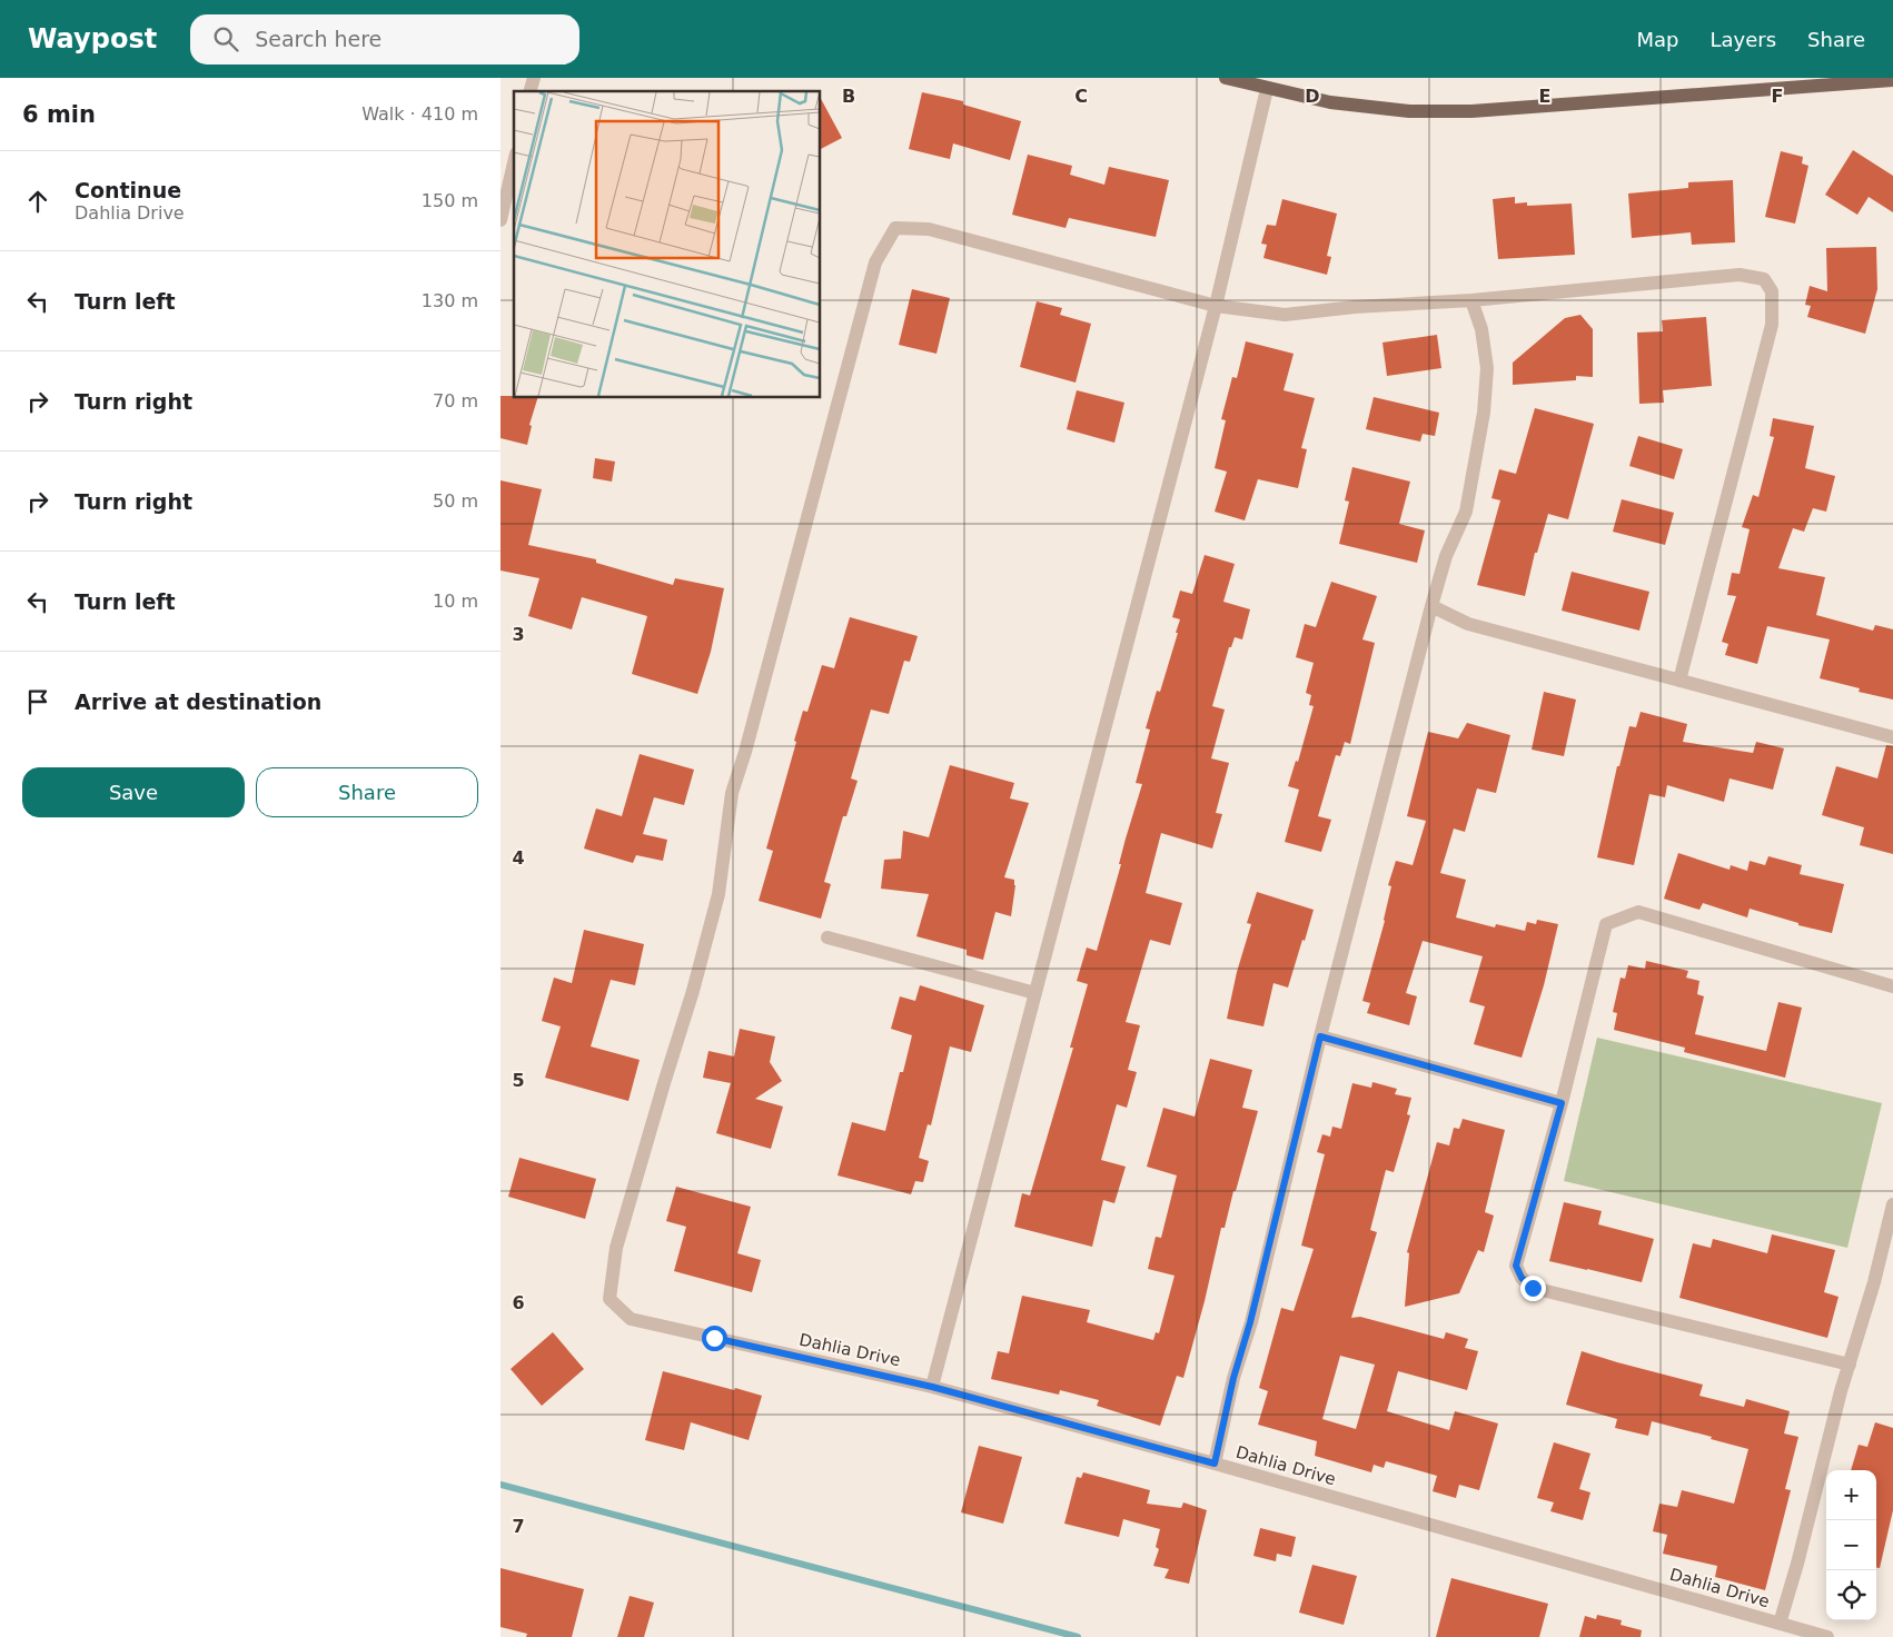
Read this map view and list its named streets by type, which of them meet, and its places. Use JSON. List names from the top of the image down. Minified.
{"streets":{"street":["Dahlia Drive"]},"page":{"header":"Waypost","search":"Search here","nav":["Map","Layers","Share"],"heading":["6 min","Walk · 410 m"],"list":[["Continue","Dahlia Drive","150 m"],["Turn left","130 m"],["Turn right","70 m"],["Turn right","50 m"],["Turn left","10 m"],"Arrive at destination"],"buttons":["Save","Share"],"map_buttons":["+","−"]},"grid":{"columns":["B","C","D","E","F"],"rows":["3","4","5","6","7"]}}
